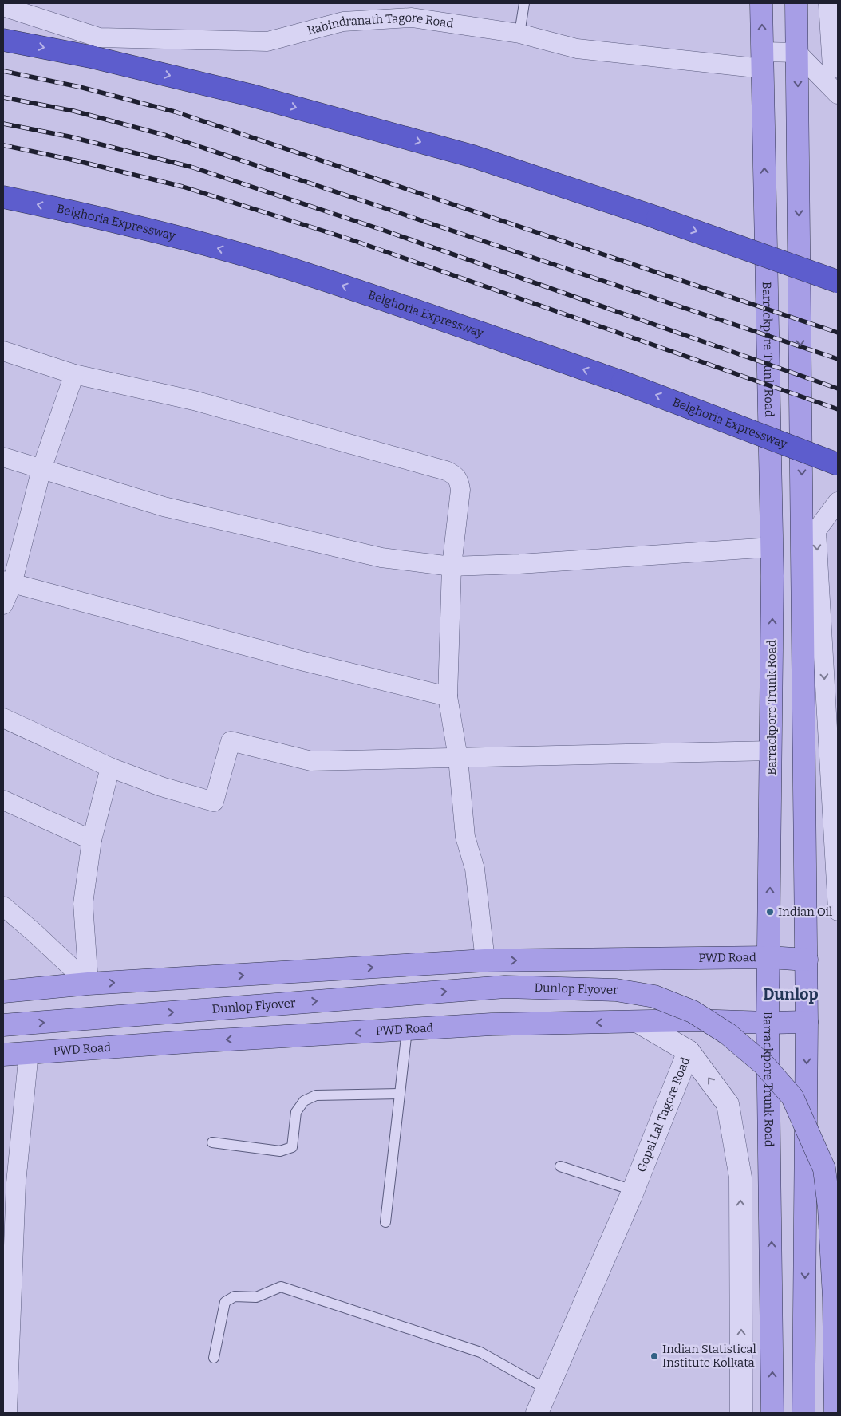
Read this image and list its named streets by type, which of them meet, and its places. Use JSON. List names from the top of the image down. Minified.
{"streets":{"highway":["Belghoria Expressway"],"main road":["Barrackpore Trunk Road","PWD Road","Dunlop Flyover"],"street":["Rabindranath Tagore Road","Gopal Lal Tagore Road"]},"crossings":[["Rabindranath Tagore Road","Barrackpore Trunk Road"],["Barrackpore Trunk Road","PWD Road"]],"one_way":["Gopal Lal Tagore Road"],"districts":["Dunlop"],"places":["Indian Oil","Indian Statistical Institute Kolkata"]}
